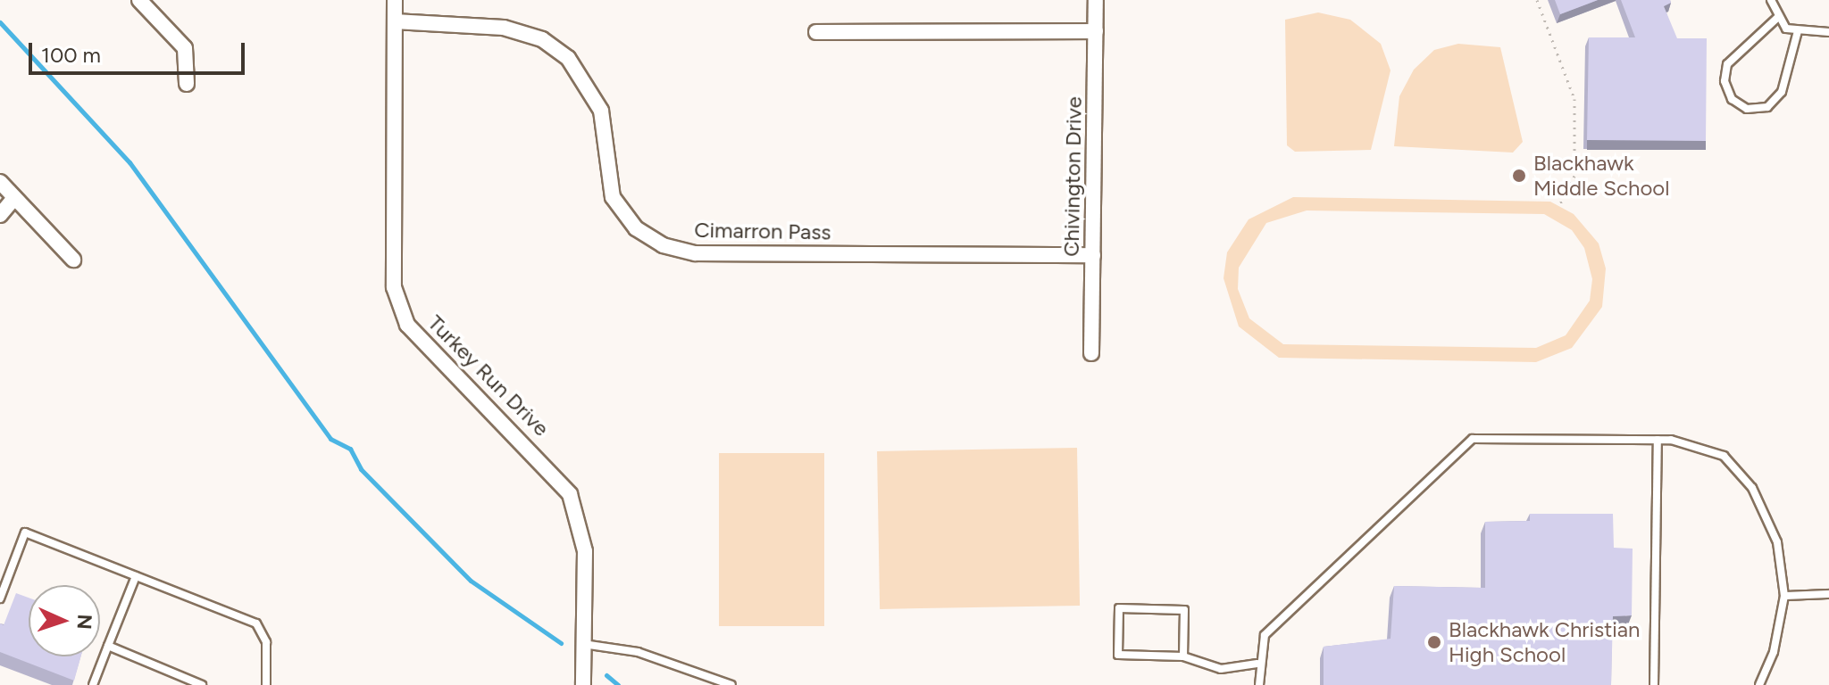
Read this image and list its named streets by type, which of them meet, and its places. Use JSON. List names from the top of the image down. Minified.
{"streets":{"street":["Chivington Drive","Cimarron Pass","Turkey Run Drive"]},"crossings":[["Chivington Drive","Cimarron Pass"],["Cimarron Pass","Turkey Run Drive"]],"places":["Blackhawk Middle School","Blackhawk Christian High School"],"scale_bar":"100 m","north":"right"}
